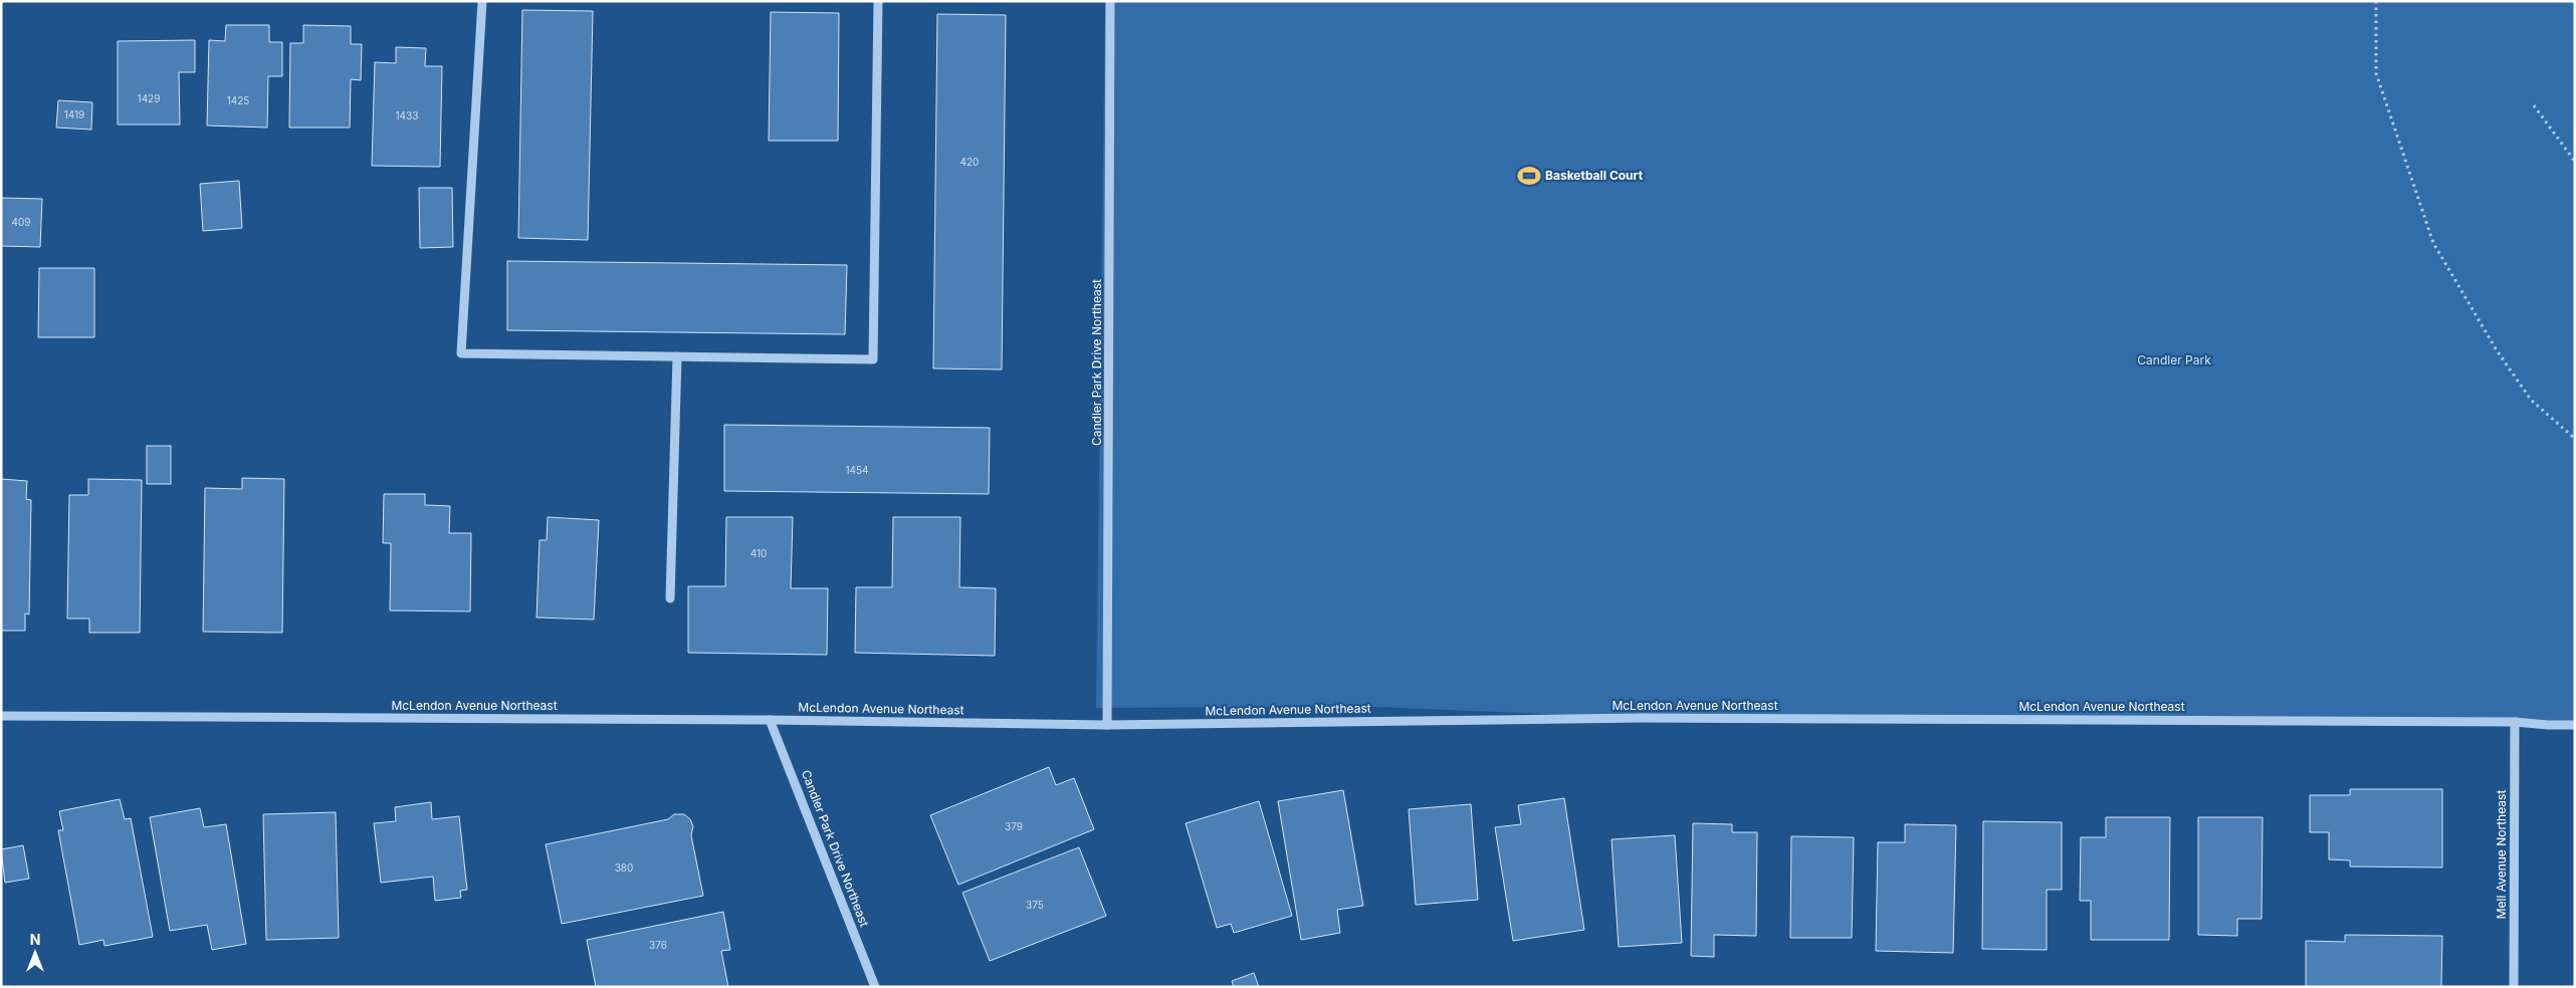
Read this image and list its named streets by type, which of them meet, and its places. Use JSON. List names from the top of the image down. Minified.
{"streets":{"street":["Candler Park Drive Northeast","McLendon Avenue Northeast","Mell Avenue Northeast"]},"crossings":[["Candler Park Drive Northeast","McLendon Avenue Northeast"],["McLendon Avenue Northeast","Mell Avenue Northeast"]],"parks":["Candler Park"],"places":{"sports":["Basketball Court"]},"house_numbers":["1429","1425","1419","1433","420","409","1454","410","379","380","375","376"],"north":"top"}
